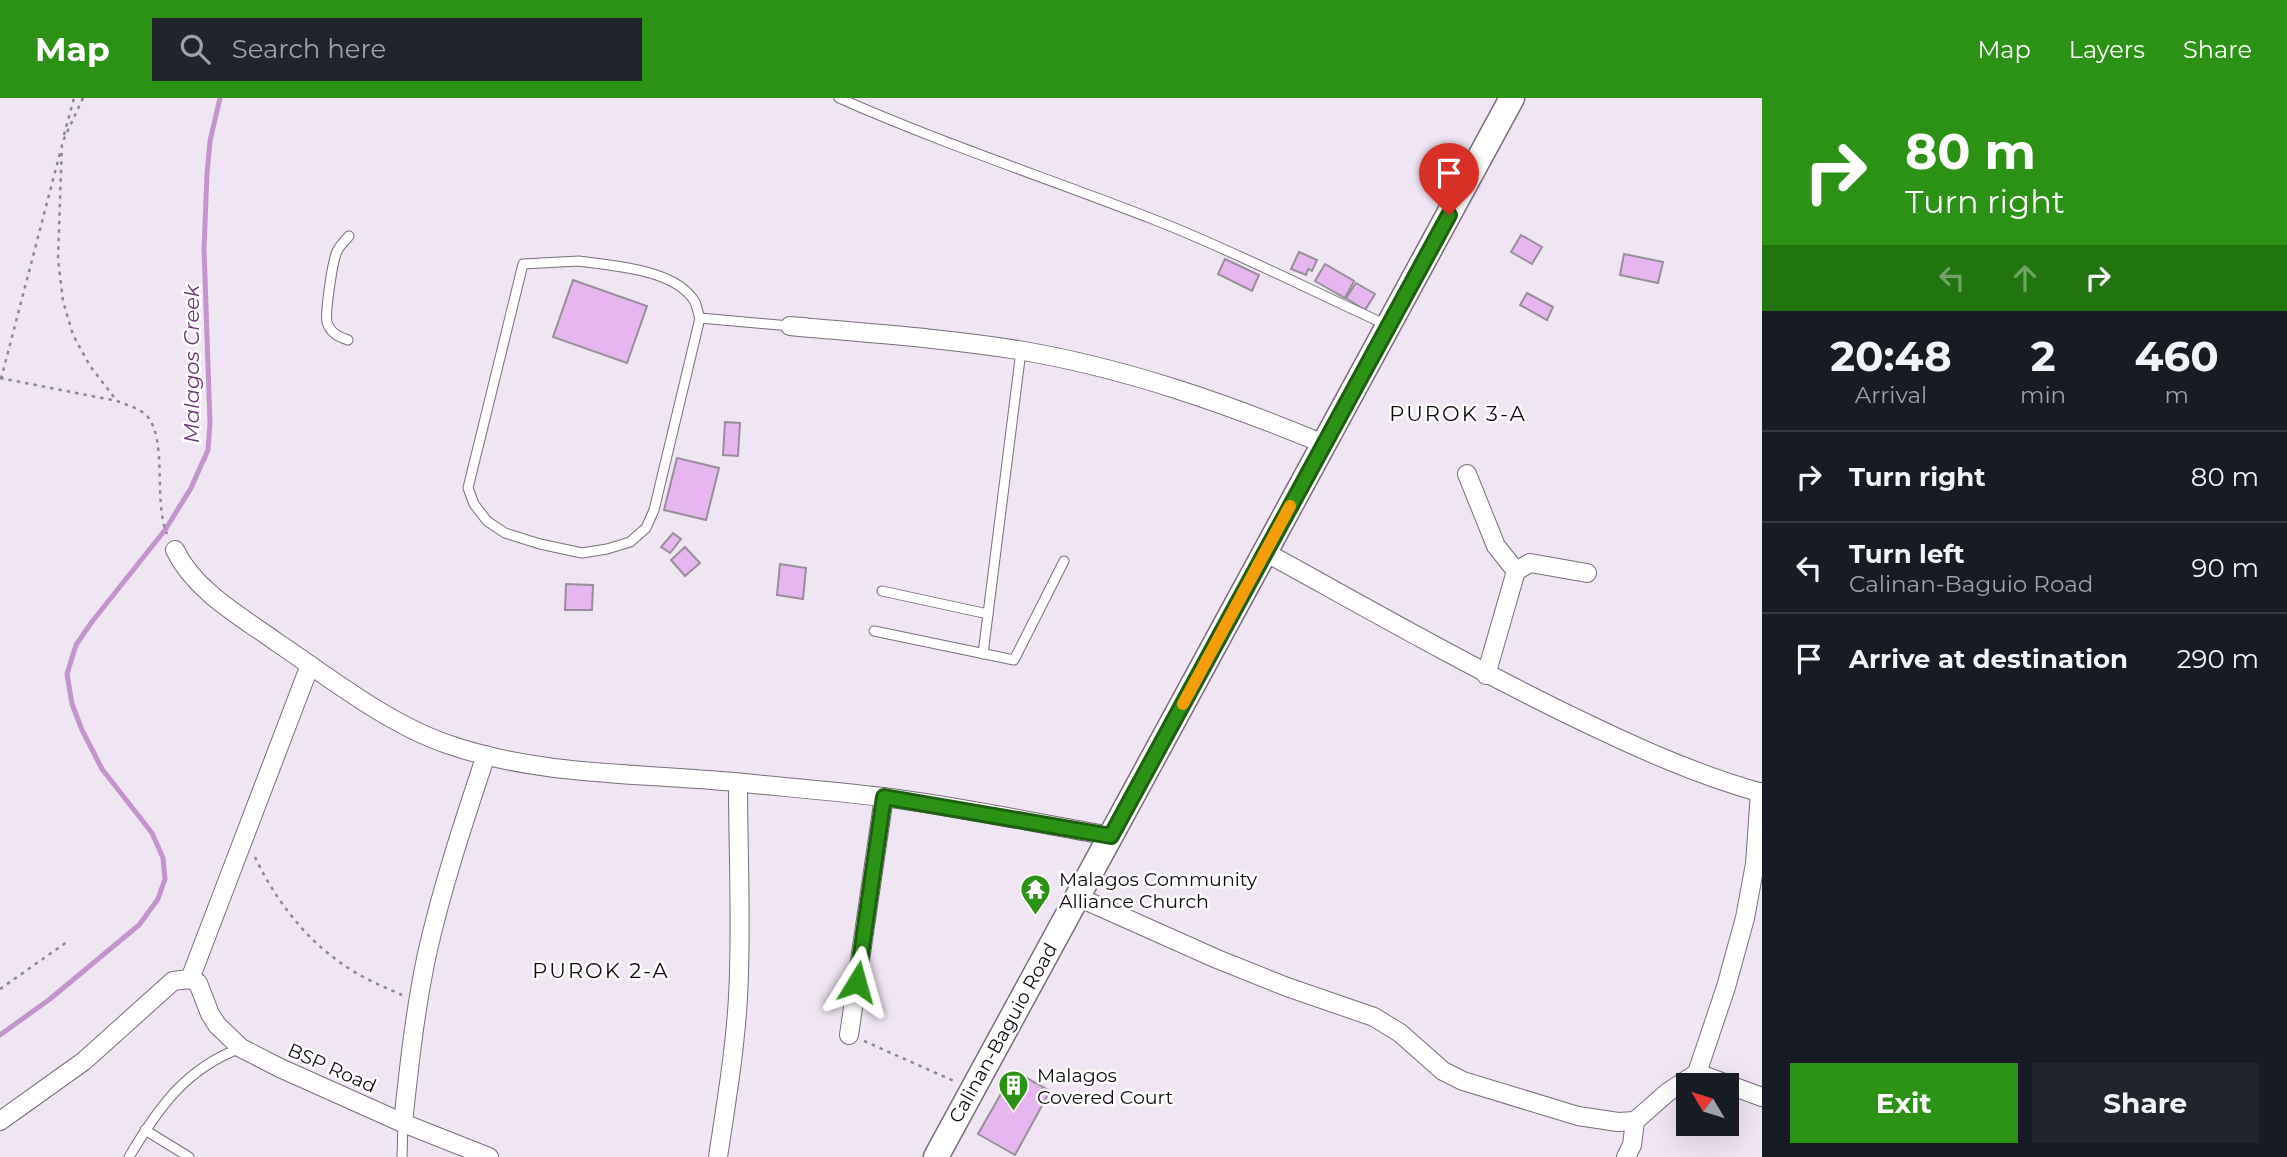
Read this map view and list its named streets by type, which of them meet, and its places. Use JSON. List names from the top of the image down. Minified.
{"streets":{"main road":["Calinan-Baguio Road"],"street":["BSP Road"]},"districts":["PUROK 3-A","PUROK 2-A"],"water":["Malagos Creek"],"places":{"temple":["Malagos Community Alliance Church"],"building":["Malagos Covered Court"]},"north":"top left","page":{"header":"Map","search":"Search here","nav":["Map","Layers","Share"],"turn":["80 m","Turn right"],"eta":["20:48","Arrival","2","min","460","m"],"list":[{"name":"Turn right","value":"80 m"},{"name":"Turn left","note":"Calinan-Baguio Road","value":"90 m"},{"name":"Arrive at destination","value":"290 m"}],"buttons":["Exit","Share"]}}
